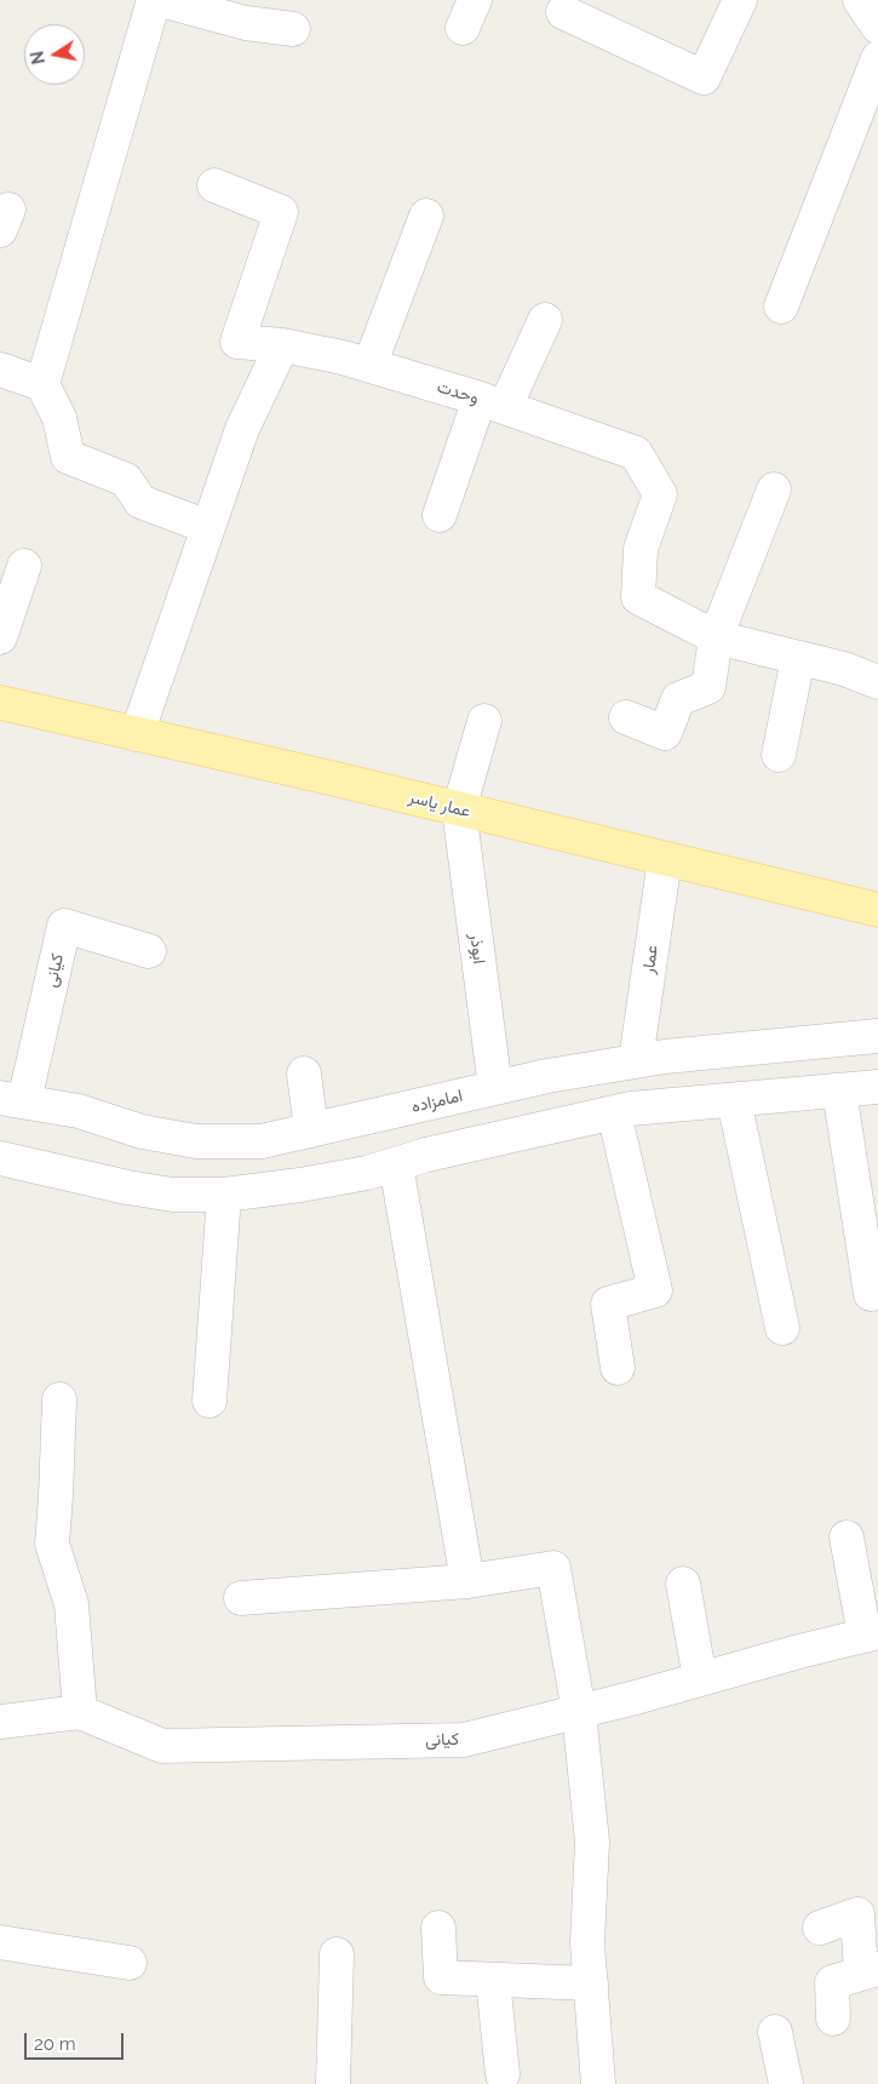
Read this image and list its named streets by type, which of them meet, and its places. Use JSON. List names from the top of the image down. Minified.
{"streets":{"main road":["عمار یاسر"],"street":["وحدت","ابوذر","عمار","کیانی","امامزاده"]},"crossings":[["عمار یاسر","ابوذر"],["عمار یاسر","عمار"],["ابوذر","امامزاده"],["عمار","امامزاده"],["کیانی","امامزاده"]],"scale_bar":"20 m","north":"left"}
